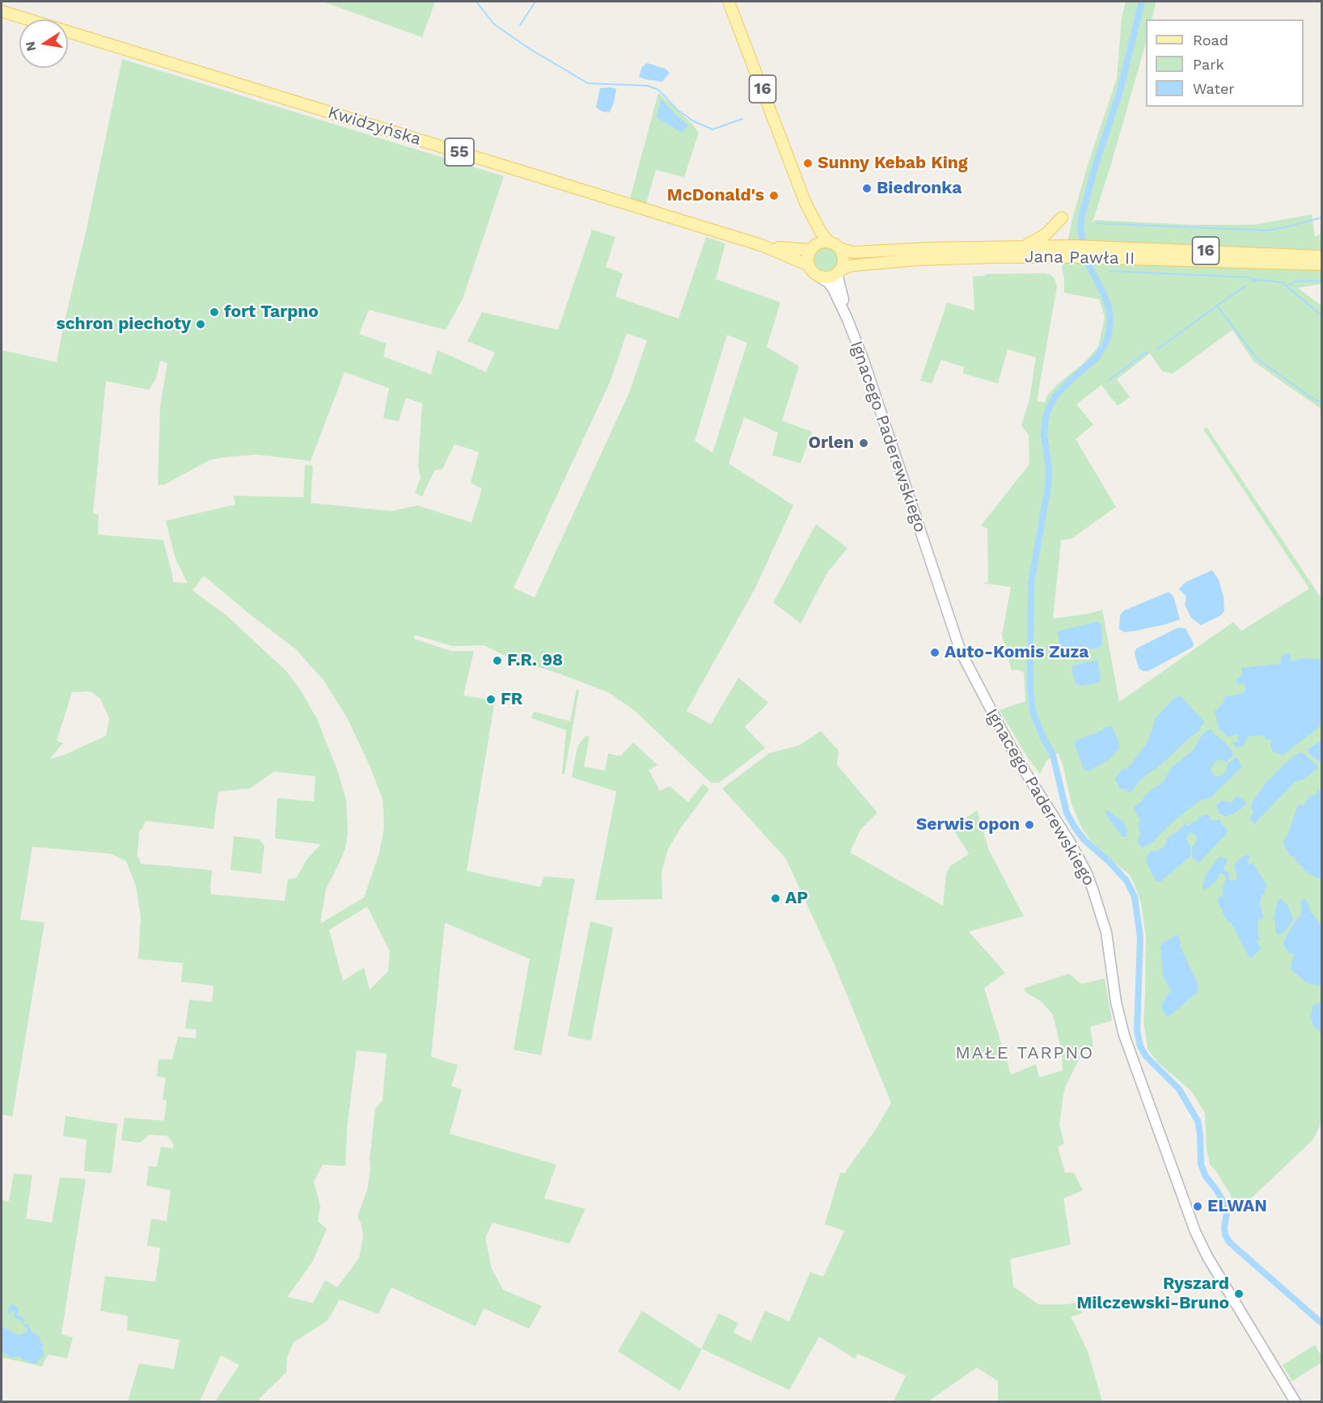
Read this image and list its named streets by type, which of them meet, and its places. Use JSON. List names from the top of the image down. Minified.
{"streets":{"main road":["16","Kwidzyńska","55","Jana Pawła II","Ignacego Paderewskiego"]},"crossings":[["16","55"],["16","Jana Pawła II"],["16","Ignacego Paderewskiego"],["Kwidzyńska","55"],["55","Jana Pawła II"],["55","Ignacego Paderewskiego"],["Jana Pawła II","Ignacego Paderewskiego"]],"districts":["MAŁE TARPNO"],"places":["Sunny Kebab King","Biedronka","McDonald's","fort Tarpno","schron piechoty","Orlen","Auto-Komis Zuza","F.R. 98","FR","Serwis opon","AP","ELWAN","Ryszard Milczewski-Bruno"],"legend":["Road","Park","Water"],"north":"left"}
